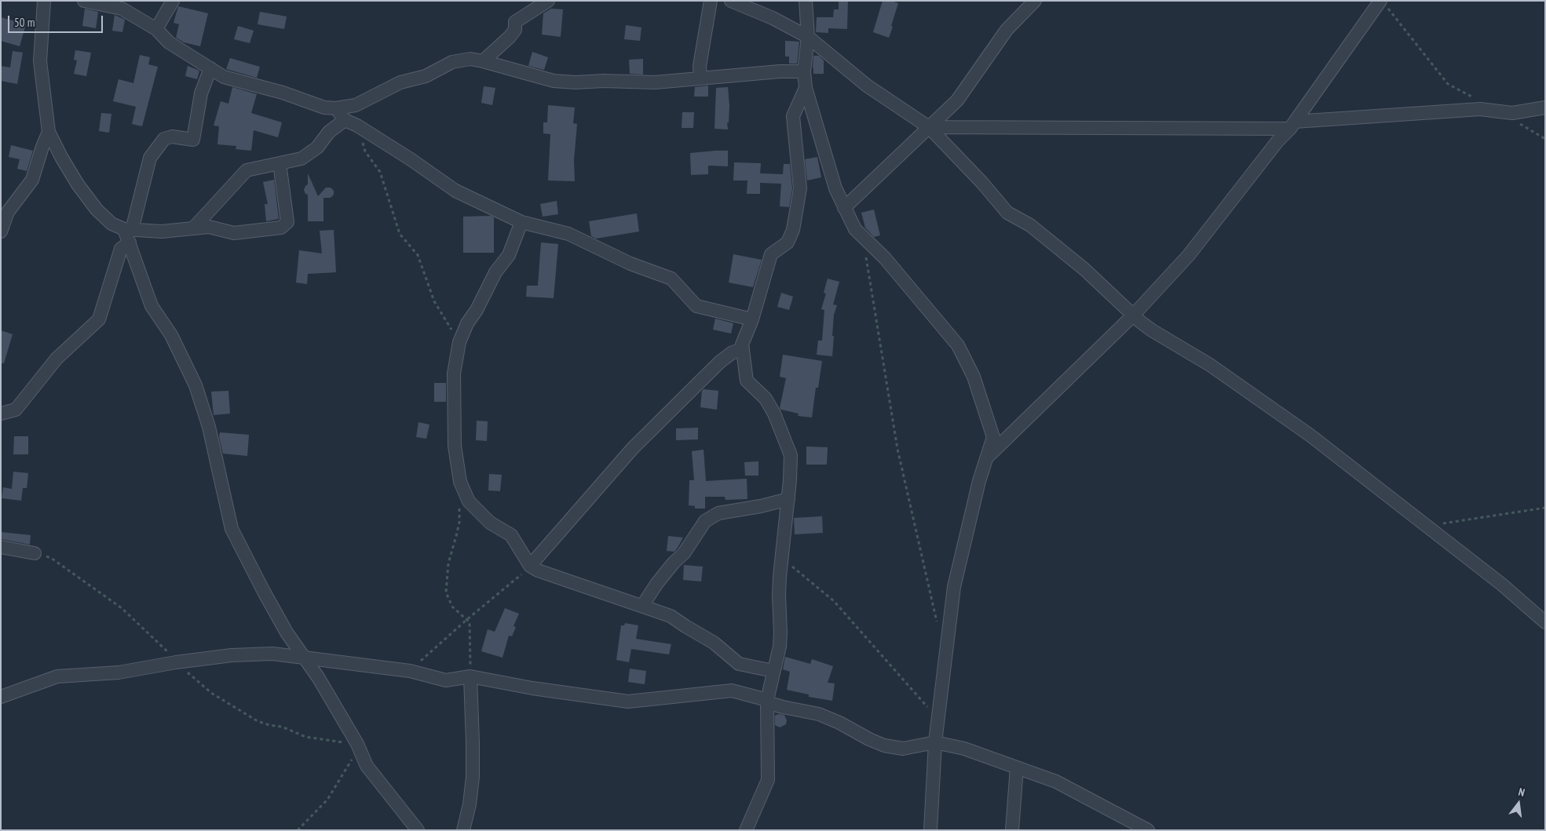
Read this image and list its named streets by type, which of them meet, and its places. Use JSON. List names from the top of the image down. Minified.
{"scale_bar":"50 m","north":"top"}
